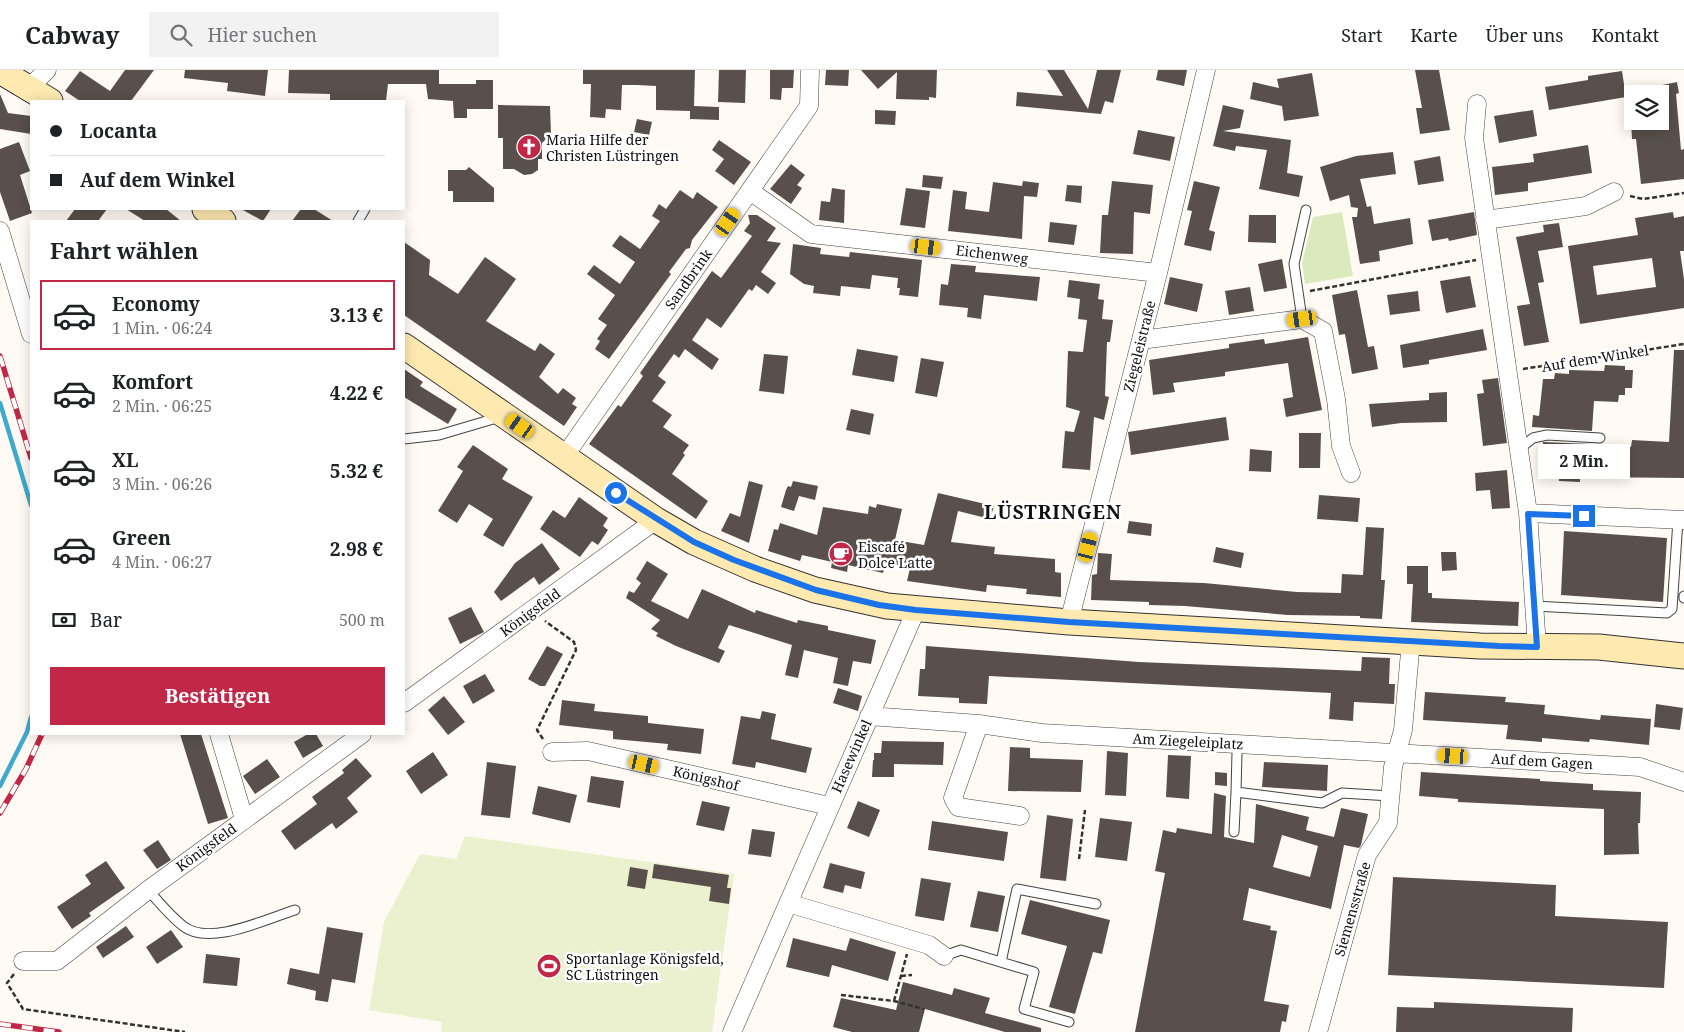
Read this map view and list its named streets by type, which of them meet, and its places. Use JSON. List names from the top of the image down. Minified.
{"streets":{"street":["Eichenweg","Sandbrink","Ziegeleistraße","Königsfeld","Am Ziegeleiplatz","Hasewinkel","Auf dem Gagen","Königshof","Siemensstraße"],"path":["Auf dem Winkel"]},"crossings":[["Eichenweg","Sandbrink"],["Eichenweg","Ziegeleistraße"],["Am Ziegeleiplatz","Hasewinkel"],["Am Ziegeleiplatz","Auf dem Gagen"],["Am Ziegeleiplatz","Siemensstraße"],["Hasewinkel","Königshof"],["Auf dem Gagen","Siemensstraße"]],"districts":["LÜSTRINGEN"],"places":{"church":["Maria Hilfe der Christen Lüstringen"],"cafe":["Eiscafé Dolce Latte"],"sports":["Sportanlage Königsfeld, SC Lüstringen"]},"page":{"header":"Cabway","search":"Hier suchen","nav":["Start","Karte","Über uns","Kontakt"],"banner":["Locanta","Auf dem Winkel"],"heading":"Fahrt wählen","list":[{"name":"Economy","note":"1 Min. · 06:24","value":"3.13 €"},{"name":"Komfort","note":"2 Min. · 06:25","value":"4.22 €"},{"name":"XL","note":"3 Min. · 06:26","value":"5.32 €"},{"name":"Green","note":"4 Min. · 06:27","value":"2.98 €"}],"bubble":"2 Min.","pay":["Bar","500 m"],"buttons":"Bestätigen"}}
